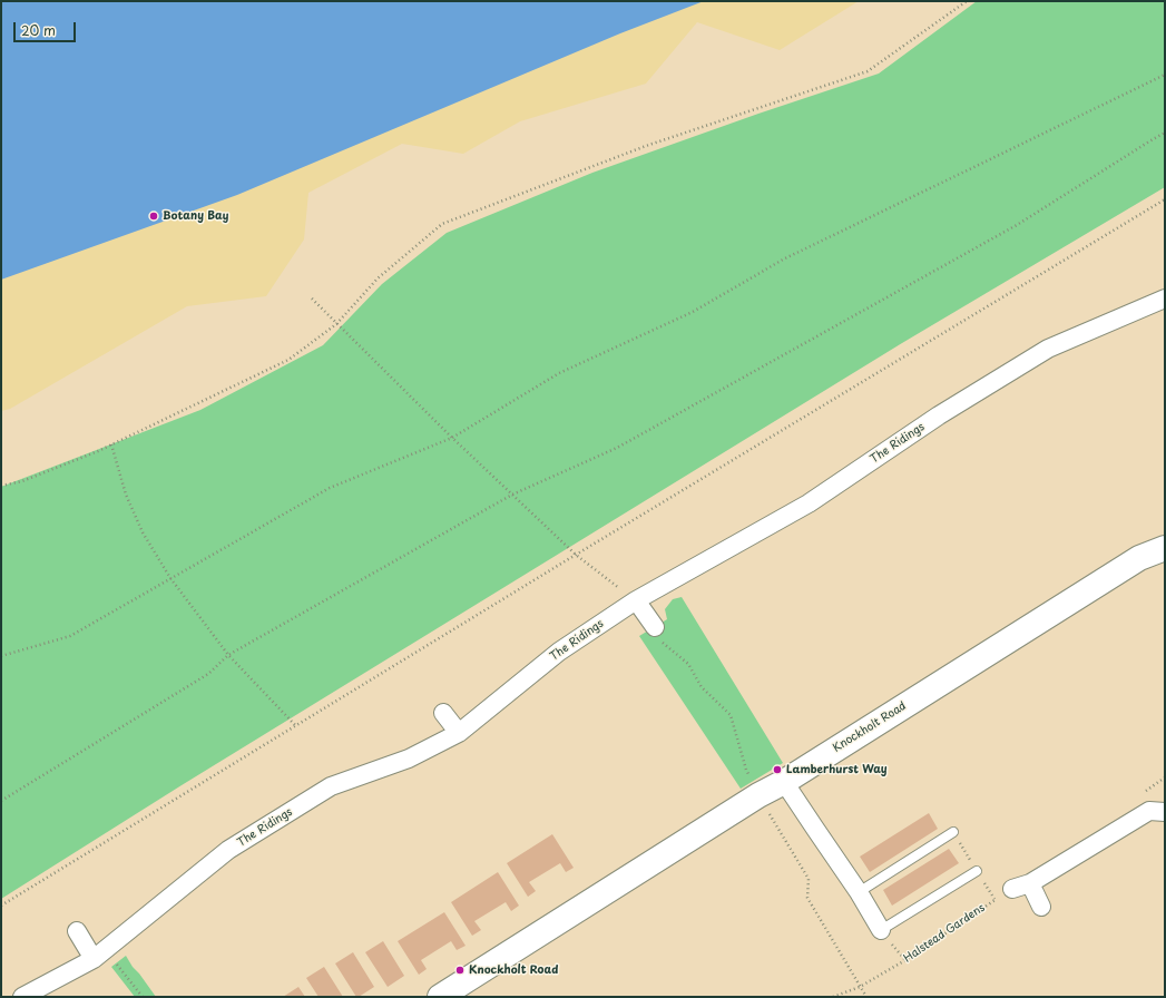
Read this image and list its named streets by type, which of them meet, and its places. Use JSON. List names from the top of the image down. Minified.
{"streets":{"street":["The Ridings","Knockholt Road"],"path":["Halstead Gardens"]},"places":["Botany Bay","Lamberhurst Way","Knockholt Road"],"scale_bar":"20 m"}
